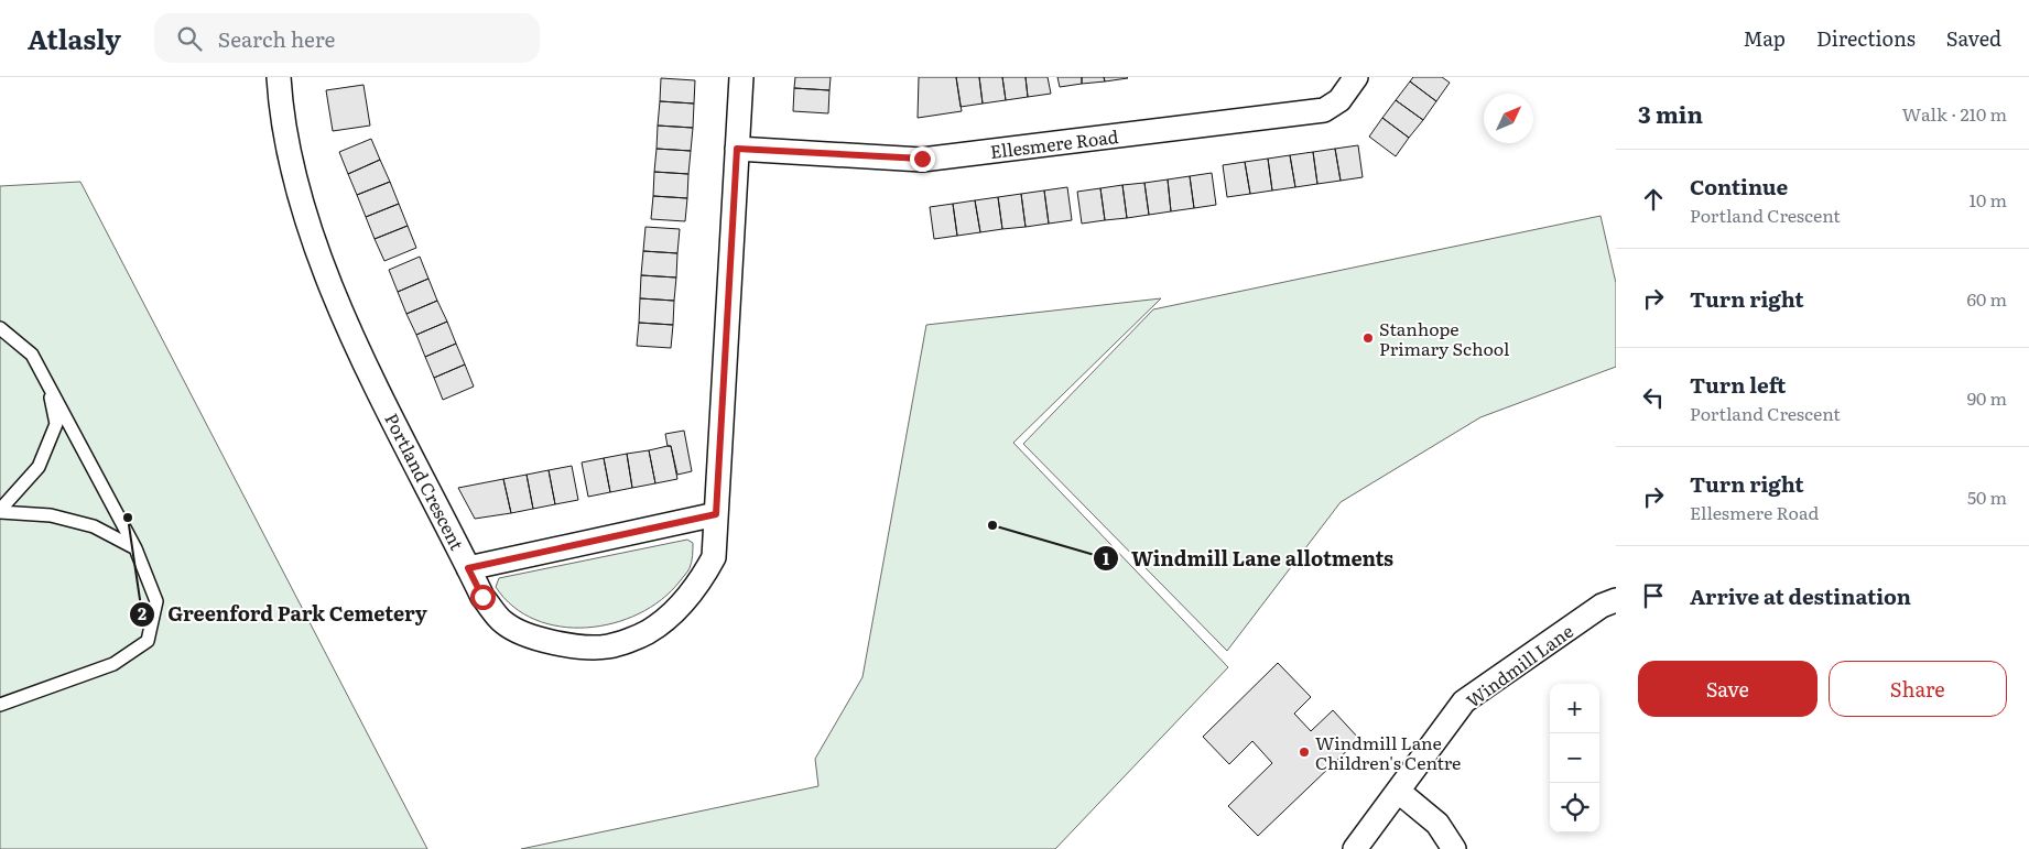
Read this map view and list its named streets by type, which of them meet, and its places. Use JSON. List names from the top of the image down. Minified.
{"streets":{"street":["Ellesmere Road","Portland Crescent","Windmill Lane"]},"crossings":[["Ellesmere Road","Portland Crescent"]],"places":["Stanhope Primary School","Greenford Park Cemetery","Windmill Lane allotments","Windmill Lane Children's Centre"],"north":"top right","page":{"header":"Atlasly","search":"Search here","nav":["Map","Directions","Saved"],"heading":["3 min","Walk · 210 m"],"list":[["Continue","Portland Crescent","10 m"],["Turn right","60 m"],["Turn left","Portland Crescent","90 m"],["Turn right","Ellesmere Road","50 m"],"Arrive at destination"],"buttons":["Save","Share"],"map_buttons":["+","−"]}}
